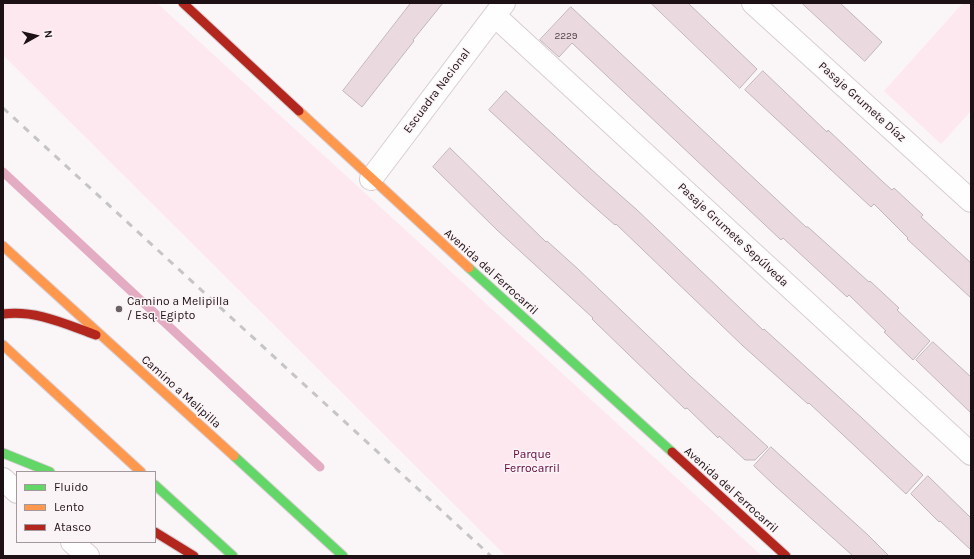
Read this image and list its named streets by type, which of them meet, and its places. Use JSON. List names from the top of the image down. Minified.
{"streets":{"main road":["Avenida del Ferrocarril","Camino a Melipilla"],"street":["Escuadra Nacional","Pasaje Grumete Díaz","Pasaje Grumete Sepúlveda"]},"crossings":[["Escuadra Nacional","Pasaje Grumete Sepúlveda"],["Escuadra Nacional","Avenida del Ferrocarril"]],"parks":["Parque Ferrocarril"],"places":["Camino a Melipilla / Esq. Egipto"],"house_numbers":["2229"],"legend":["Fluido","Lento","Atasco"],"north":"right"}
